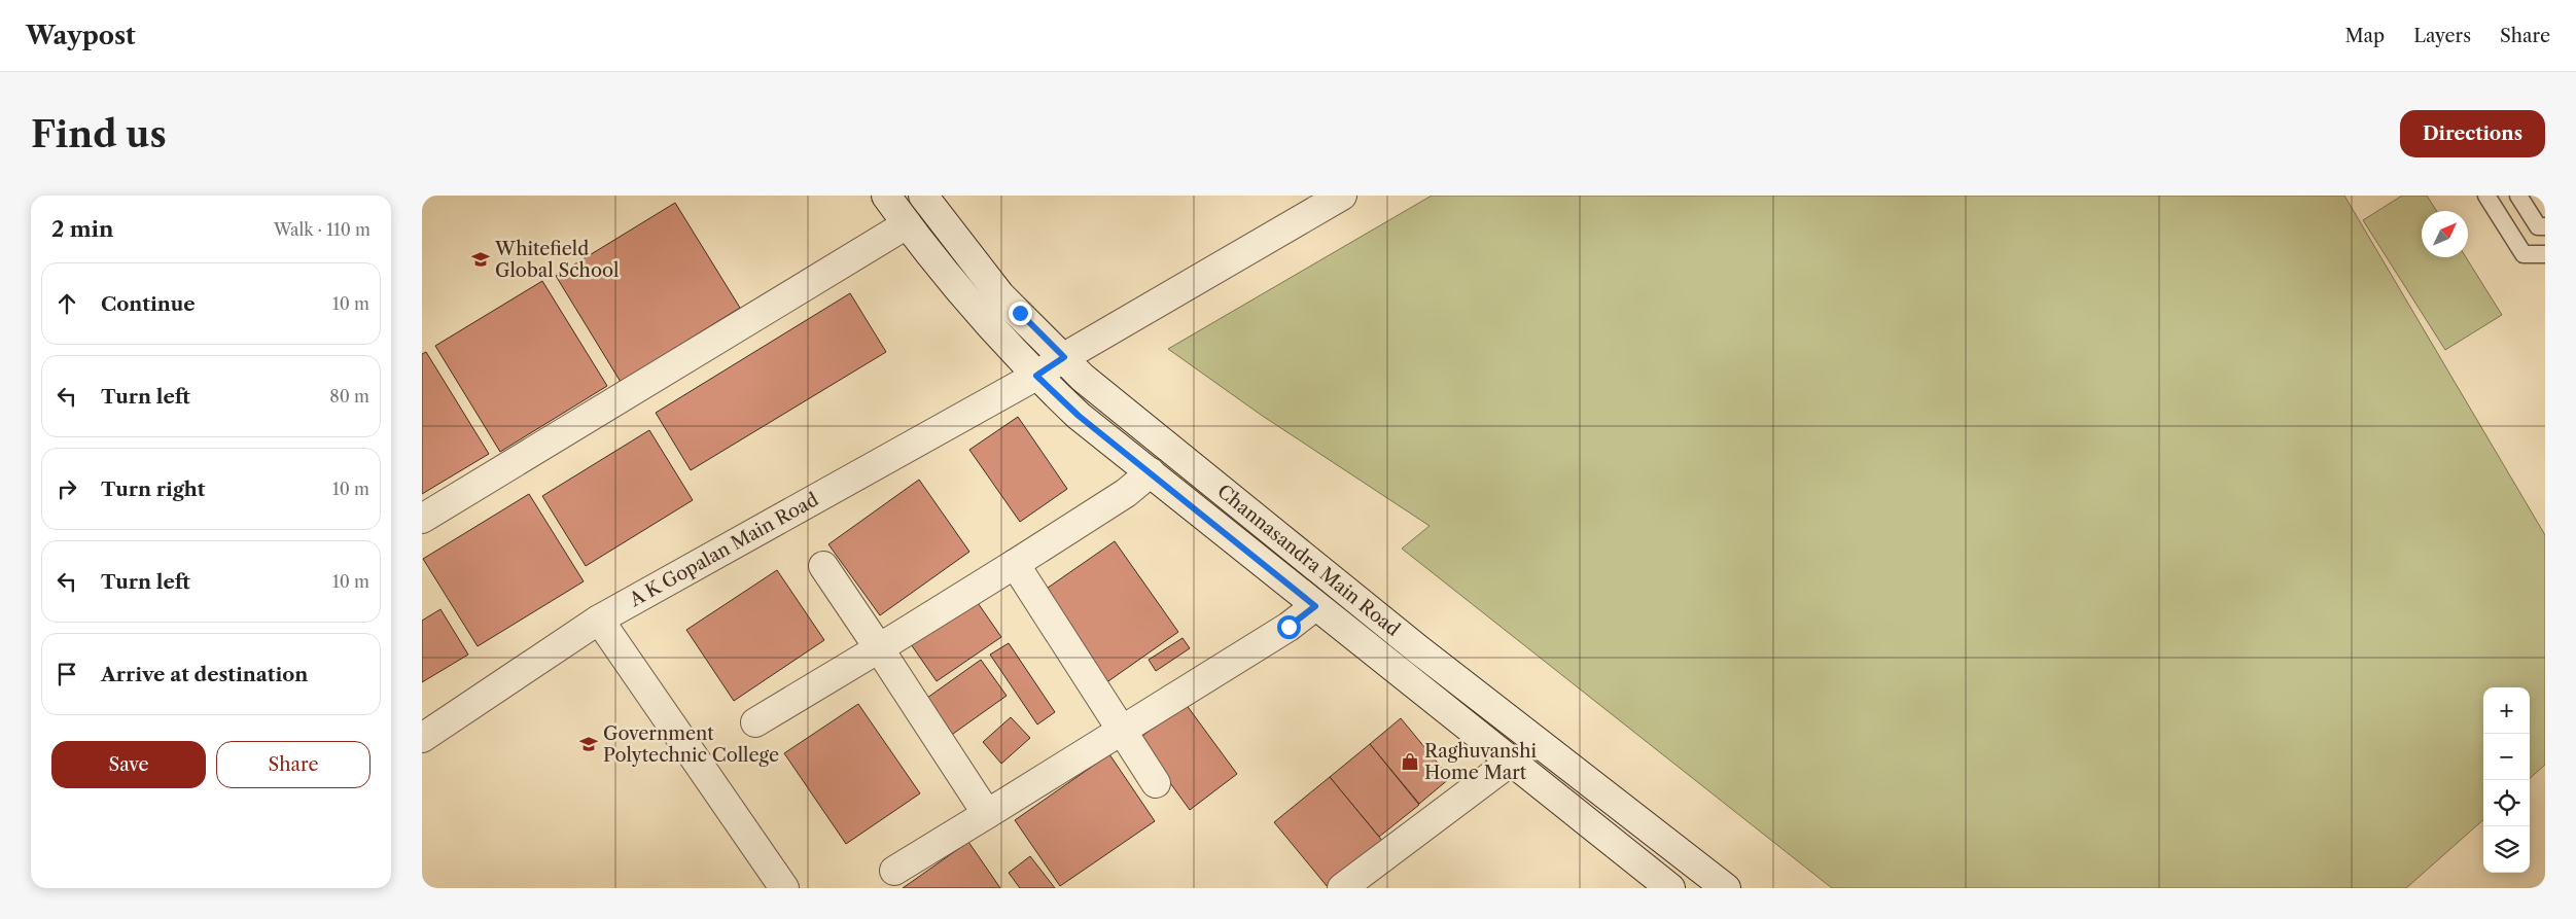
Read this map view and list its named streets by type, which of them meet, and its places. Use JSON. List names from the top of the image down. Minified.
{"streets":{"street":["A K Gopalan Main Road","Channasandra Main Road"]},"crossings":[["A K Gopalan Main Road","Channasandra Main Road"]],"places":{"school or university":["Whitefield Global School","Government Polytechnic College"],"shop":["Raghuvanshi Home Mart"]},"north":"top right","page":{"header":"Waypost","nav":["Map","Layers","Share"],"buttons":["Directions",["Save","Share"]],"title":"Find us","heading":["2 min","Walk · 110 m"],"list":[["Continue","10 m"],["Turn left","80 m"],["Turn right","10 m"],["Turn left","10 m"],"Arrive at destination"],"map_buttons":["+","−"]}}
